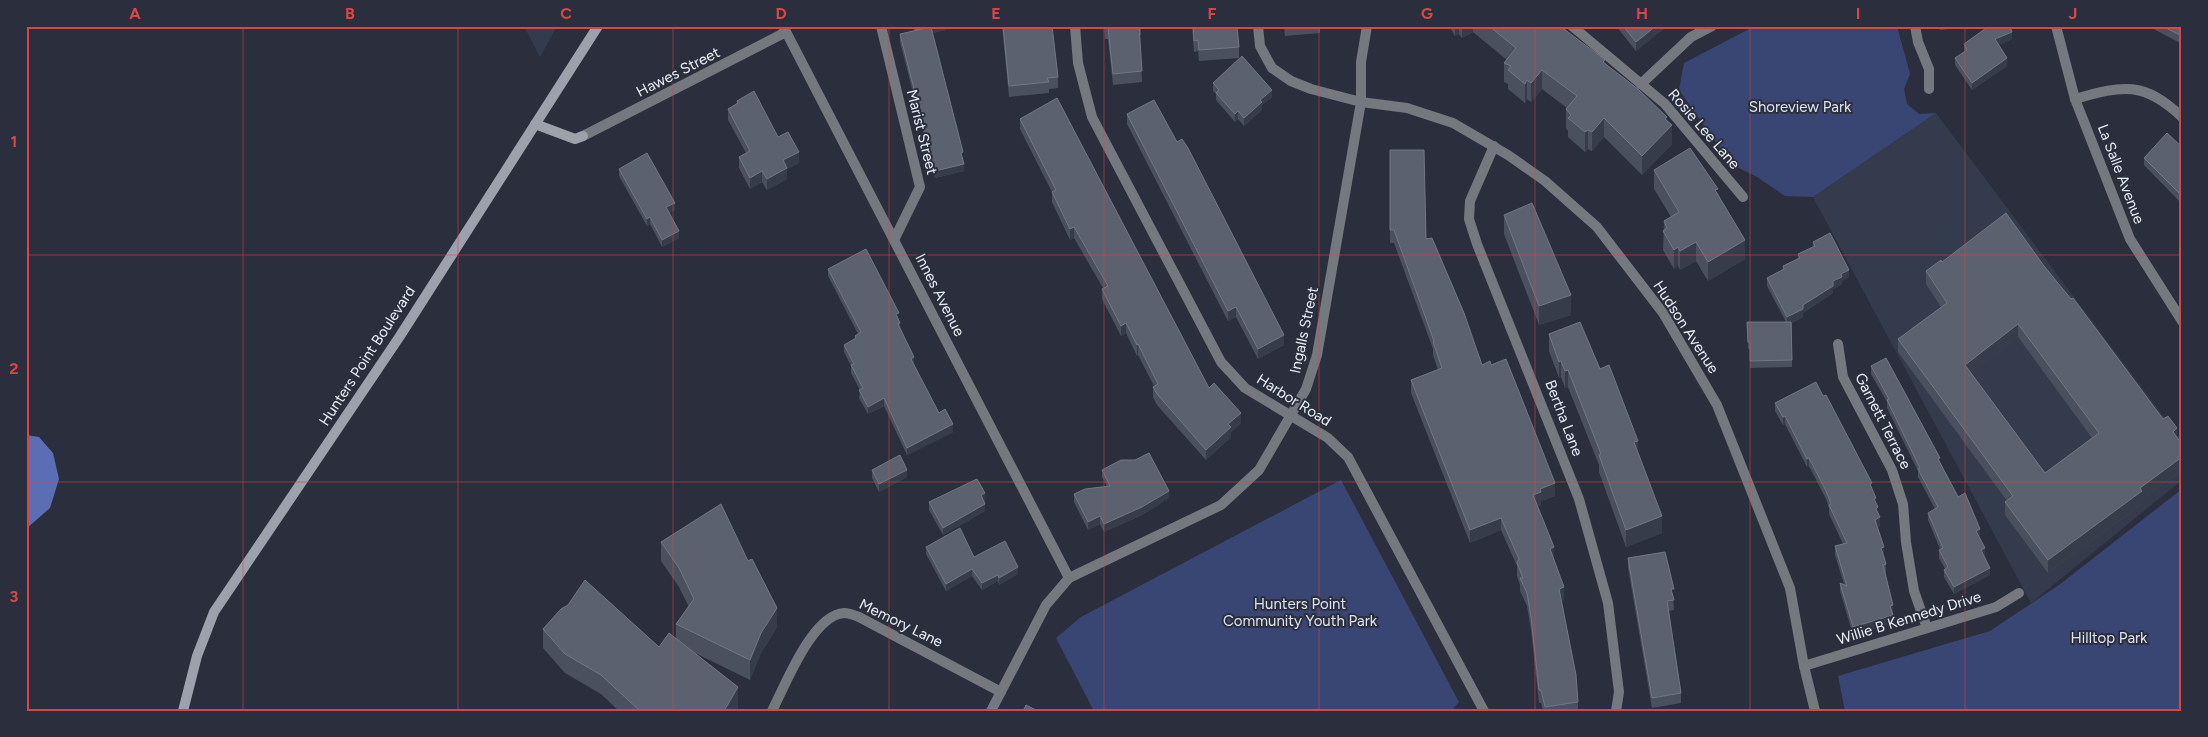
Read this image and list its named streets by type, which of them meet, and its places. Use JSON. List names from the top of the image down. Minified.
{"streets":{"main road":["Hunters Point Boulevard"],"street":["Hawes Street","Rosie Lee Lane","Marist Street","La Salle Avenue","Innes Avenue","Hudson Avenue","Ingalls Street","Harbor Road","Bertha Lane","Garnett Terrace","Willie B Kennedy Drive","Memory Lane"]},"crossings":[["Hawes Street","Innes Avenue"],["Marist Street","Innes Avenue"],["Innes Avenue","Ingalls Street"],["Hudson Avenue","Ingalls Street"],["Hudson Avenue","Bertha Lane"],["Hudson Avenue","Willie B Kennedy Drive"],["Ingalls Street","Harbor Road"],["Garnett Terrace","Willie B Kennedy Drive"]],"parks":["Shoreview Park","Hunters Point Community Youth Park","Hilltop Park"],"grid":{"columns":["A","B","C","D","E","F","G","H","I","J"],"rows":["1","2","3"]}}
